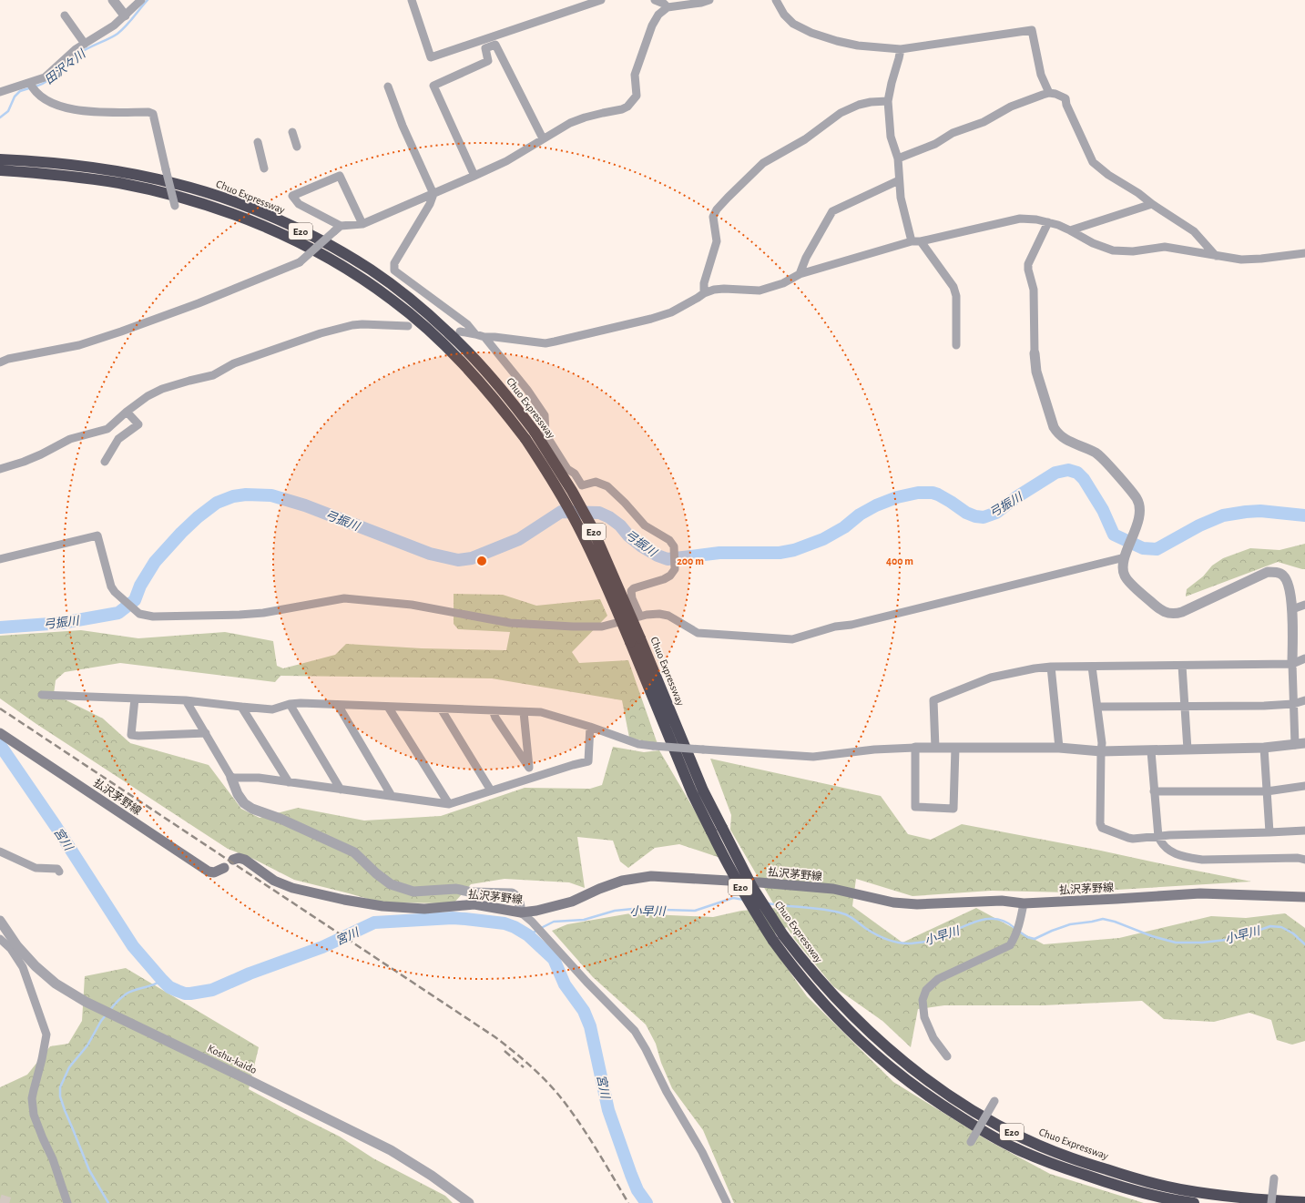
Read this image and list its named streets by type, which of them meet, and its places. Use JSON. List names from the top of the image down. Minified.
{"streets":{"highway":["Chuo Expressway","E20"],"main road":["払沢茅野線"],"street":["Koshu-kaido"]},"water":["田沢々川","弓振川","宮川","小早川"],"rings":["200 m","400 m"]}
